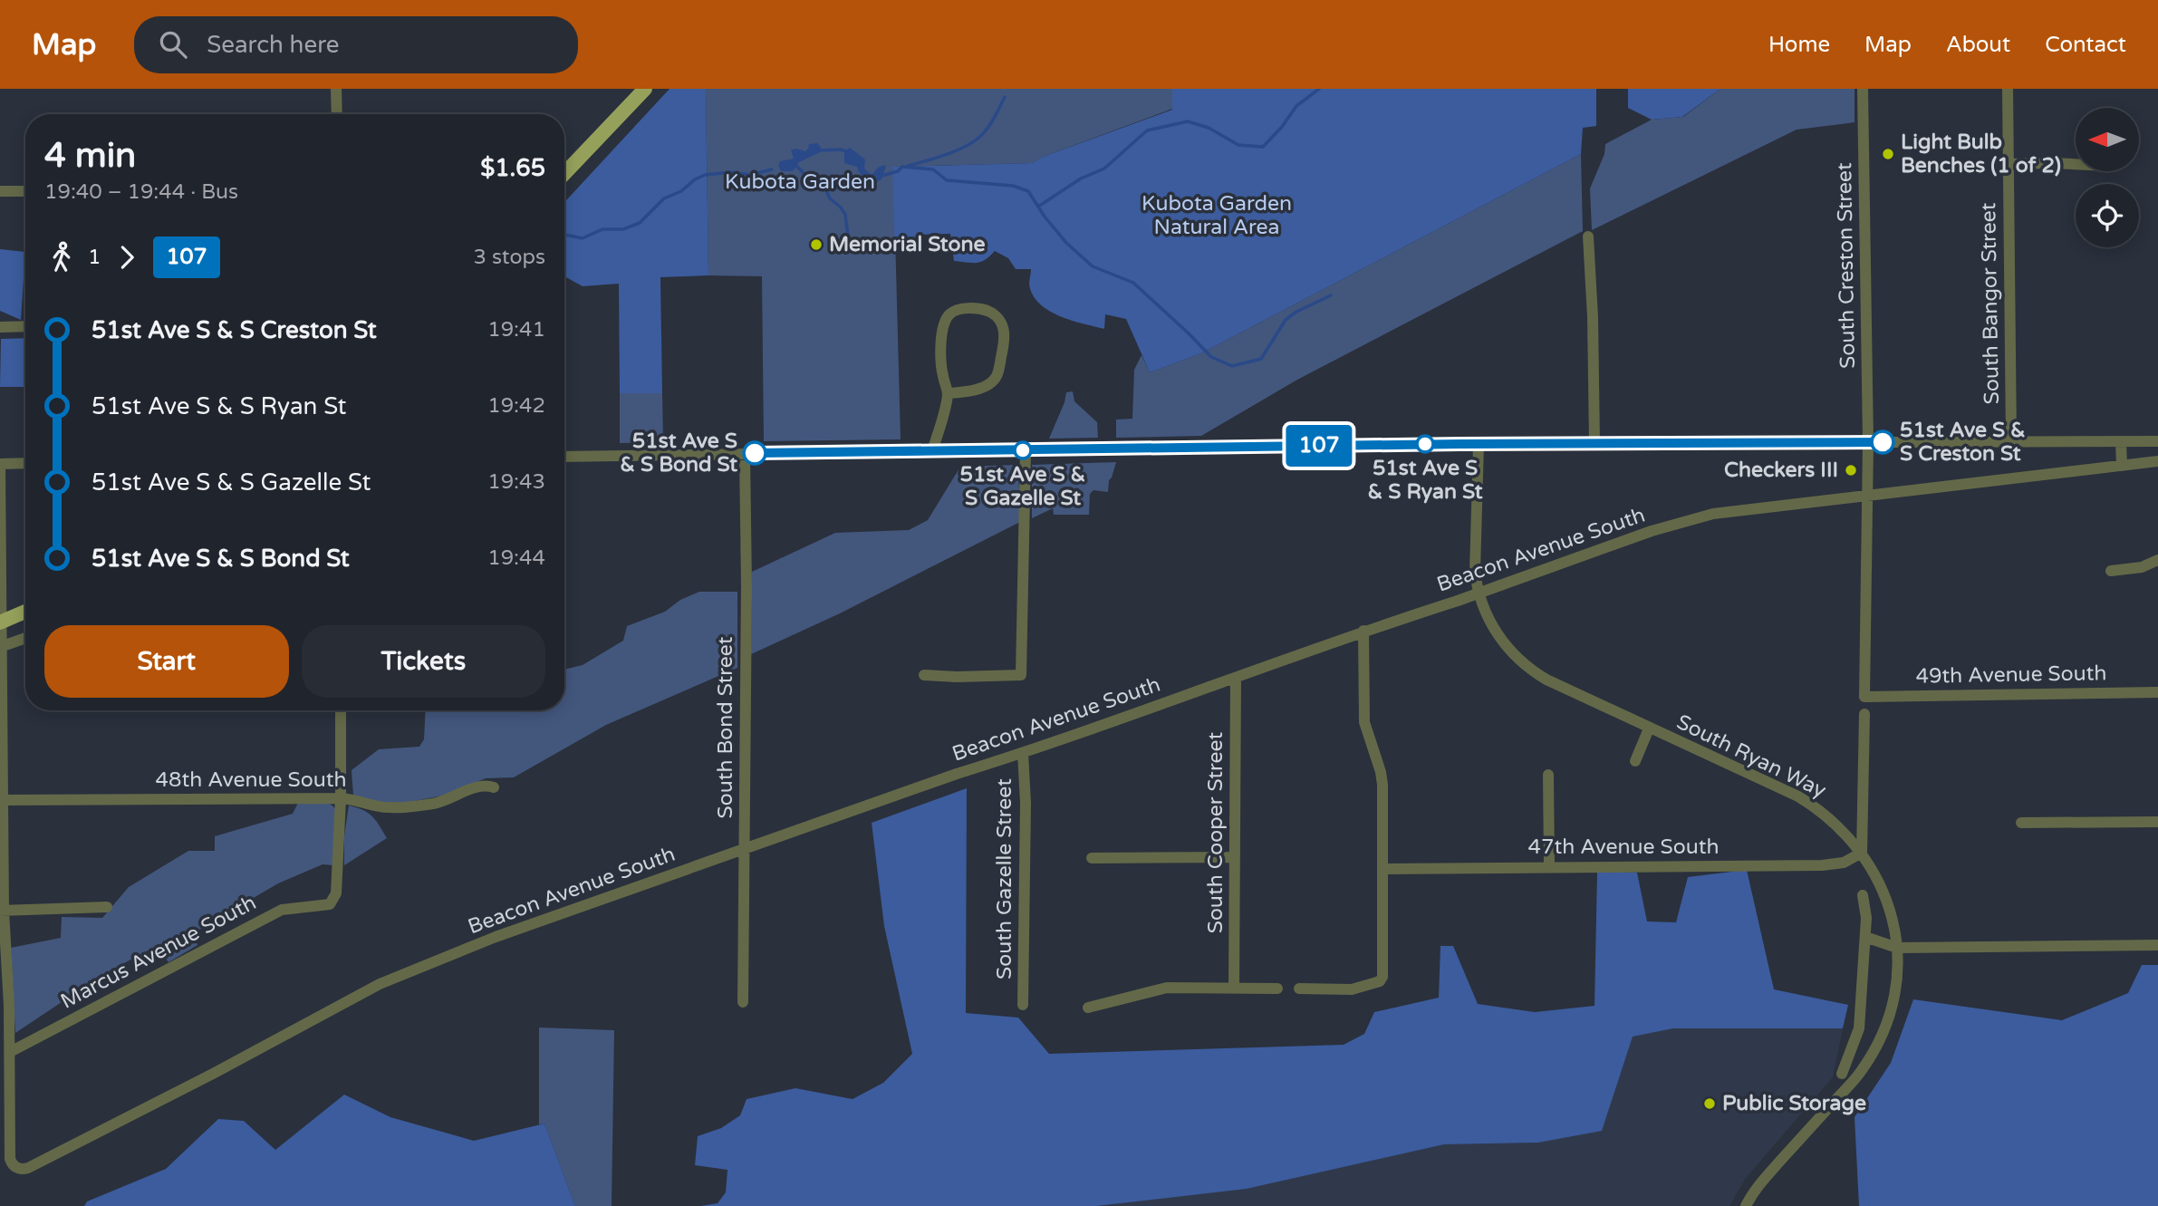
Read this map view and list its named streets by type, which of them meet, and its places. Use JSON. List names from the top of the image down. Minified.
{"streets":{"street":["South Creston Street","South Bangor Street","Beacon Avenue South","49th Avenue South","South Bond Street","South Ryan Way","48th Avenue South","South Cooper Street","47th Avenue South","South Gazelle Street","Marcus Avenue South"]},"crossings":[["South Creston Street","Beacon Avenue South"],["South Creston Street","49th Avenue South"],["Beacon Avenue South","South Bond Street"],["Beacon Avenue South","South Cooper Street"],["Beacon Avenue South","South Gazelle Street"],["South Ryan Way","47th Avenue South"],["48th Avenue South","Marcus Avenue South"]],"parks":["Kubota Garden","Kubota Garden Natural Area"],"places":["Light Bulb Benches (1 of 2)","Memorial Stone","51st Ave S & S Creston St","51st Ave S & S Ryan St","51st Ave S & S Gazelle St","51st Ave S & S Bond St","Checkers III","Public Storage"],"lines":["bus line 107"],"north":"left","page":{"header":"Map","search":"Search here","nav":["Home","Map","About","Contact"],"on_map":"107","heading":["4 min","19:40 – 19:44 · Bus","$1.65"],"legs":["1","107","3 stops"],"list":[{"name":"51st Ave S & S Creston St","value":"19:41"},{"name":"51st Ave S & S Ryan St","value":"19:42"},{"name":"51st Ave S & S Gazelle St","value":"19:43"},{"name":"51st Ave S & S Bond St","value":"19:44"}],"buttons":["Start","Tickets"]}}
